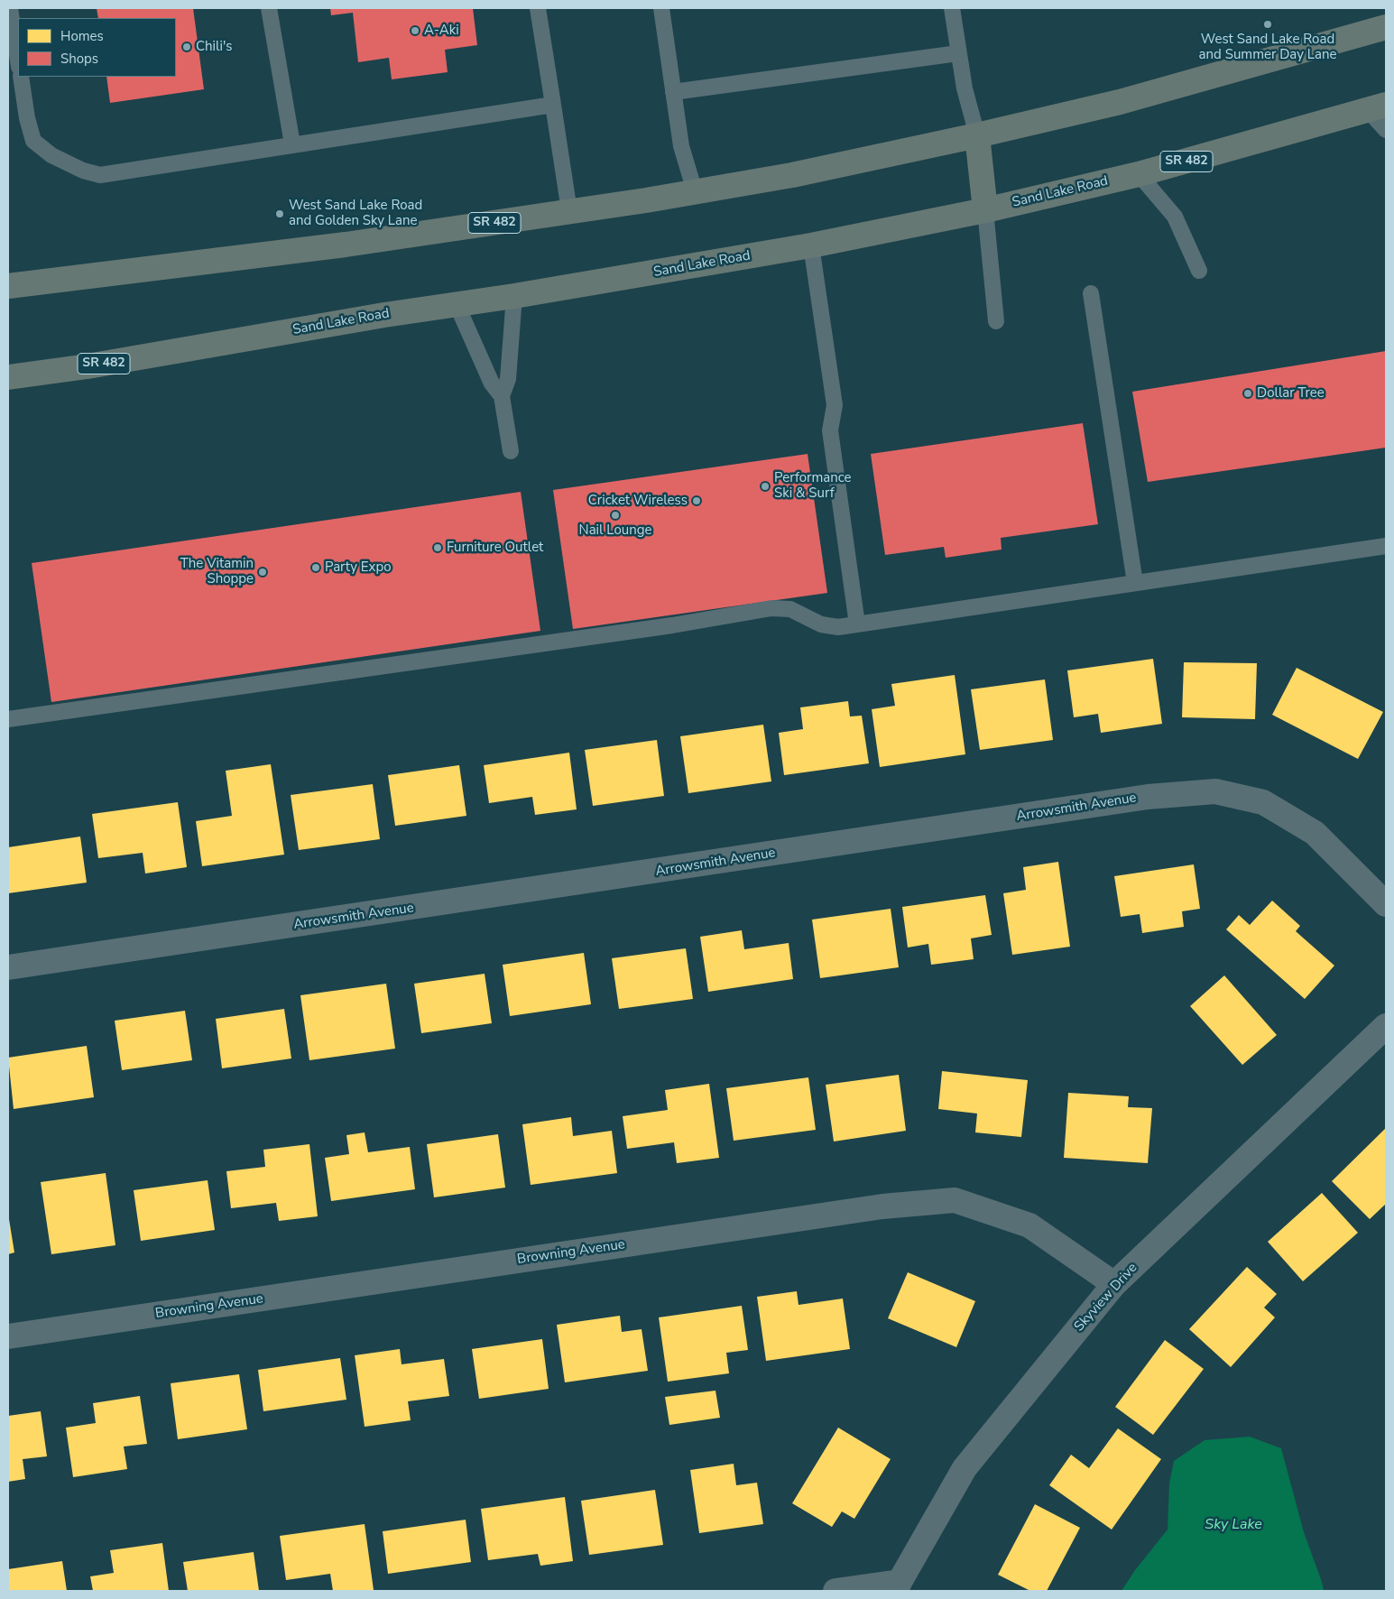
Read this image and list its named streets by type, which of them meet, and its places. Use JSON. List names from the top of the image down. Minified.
{"streets":{"main road":["SR 482","Sand Lake Road"],"street":["Arrowsmith Avenue","Browning Avenue","Skyview Drive"]},"crossings":[["Browning Avenue","Skyview Drive"]],"water":["Sky Lake"],"places":["West Sand Lake Road and Summer Day Lane","A-Aki","Chili's","West Sand Lake Road and Golden Sky Lane","Dollar Tree","Performance Ski & Surf","Cricket Wireless","Nail Lounge","Furniture Outlet","Party Expo","The Vitamin Shoppe"],"legend":["Homes","Shops"]}
